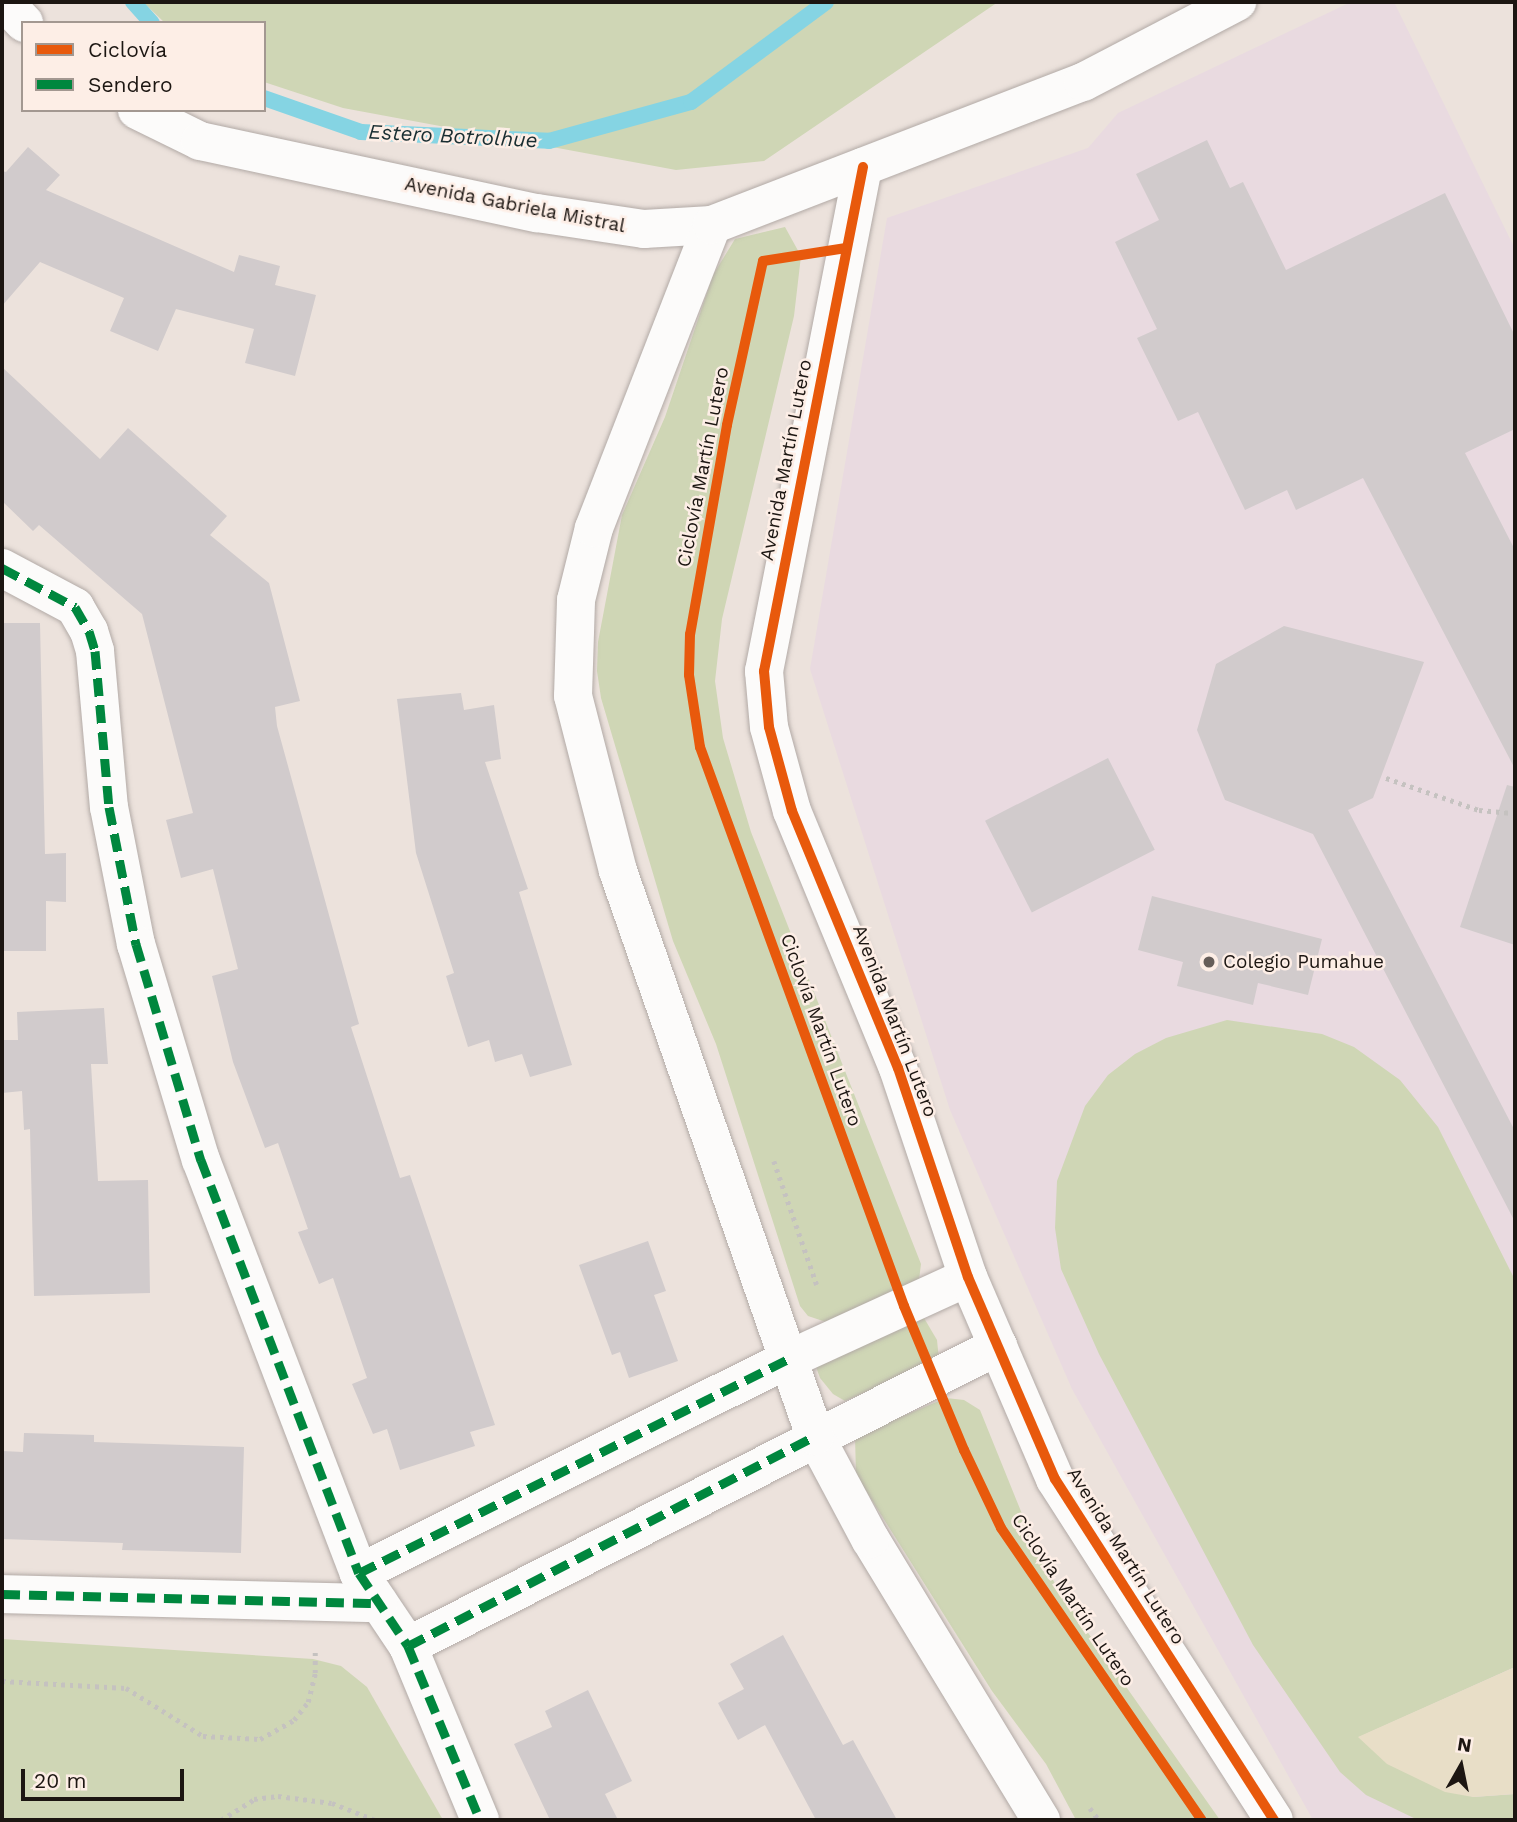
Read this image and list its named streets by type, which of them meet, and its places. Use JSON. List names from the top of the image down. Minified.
{"streets":{"street":["Avenida Gabriela Mistral","Avenida Martín Lutero"],"cycle path":["Ciclovía Martín Lutero"]},"crossings":[["Avenida Gabriela Mistral","Avenida Martín Lutero"]],"water":["Estero Botrolhue"],"places":["Colegio Pumahue"],"legend":["Ciclovía","Sendero"],"scale_bar":"20 m","north":"top"}
